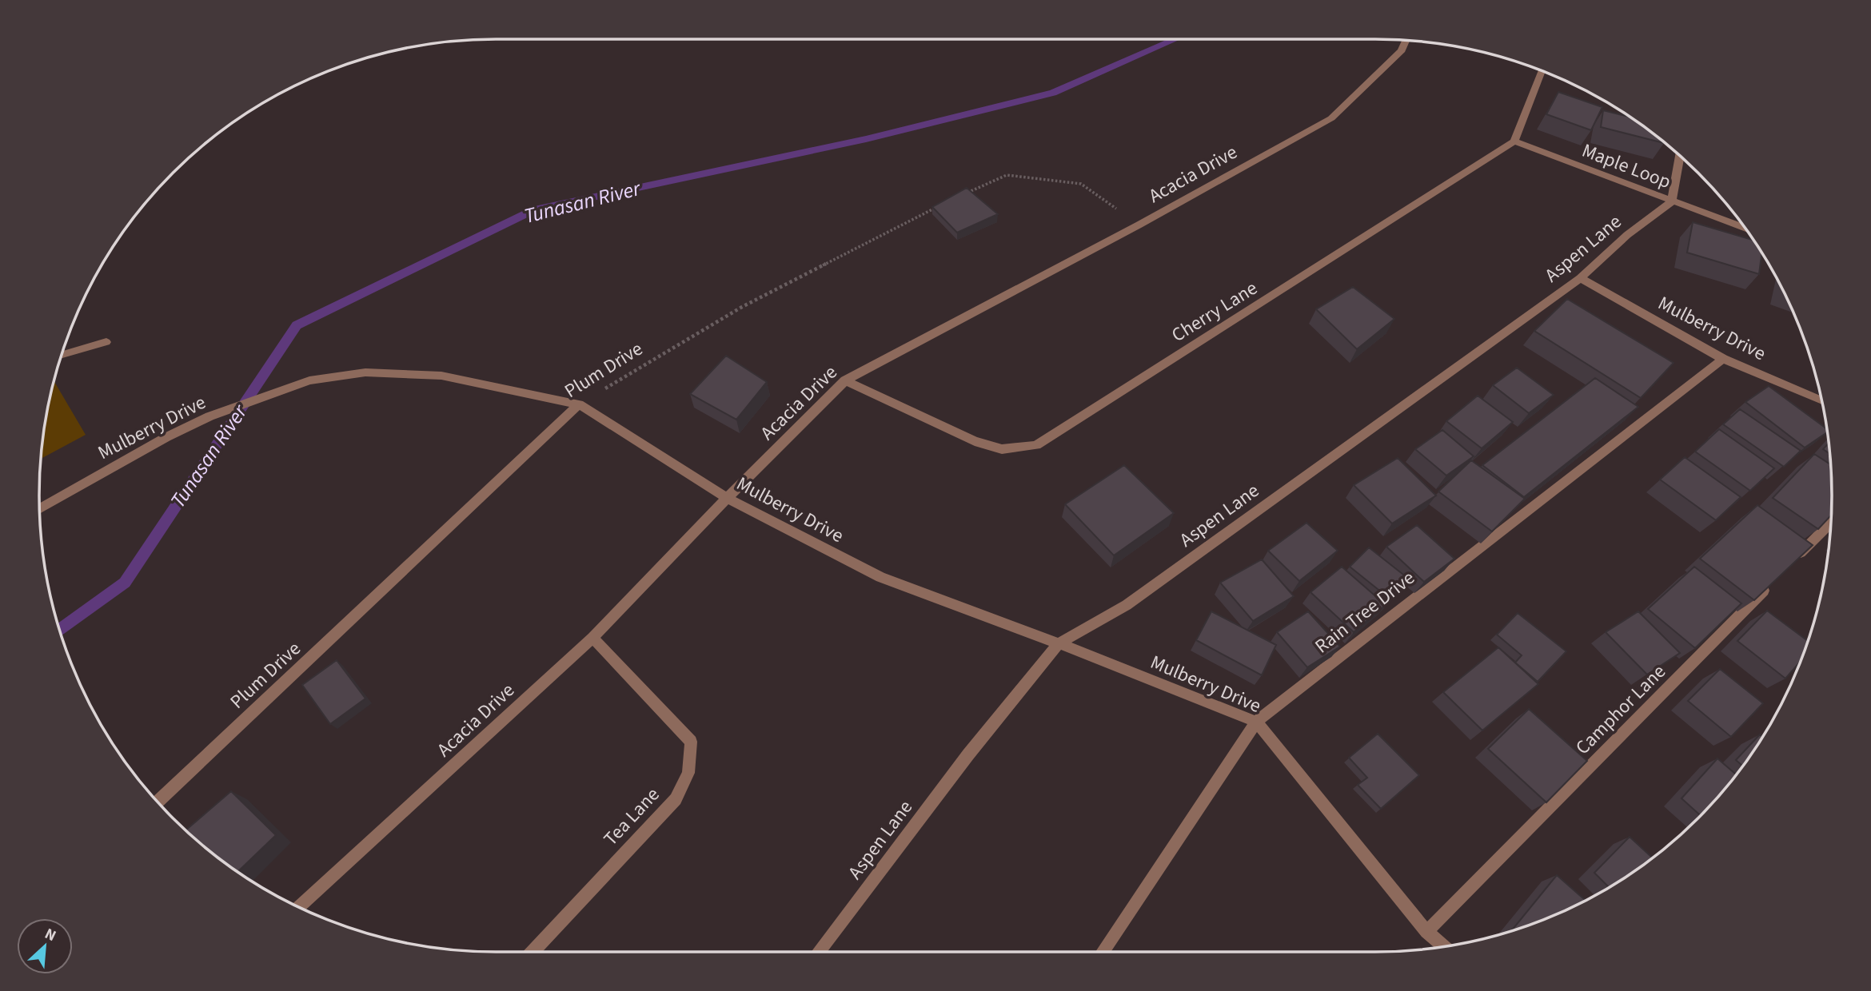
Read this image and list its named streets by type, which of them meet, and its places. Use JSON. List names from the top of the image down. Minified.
{"streets":{"street":["Maple Loop","Acacia Drive","Aspen Lane","Cherry Lane","Mulberry Drive","Plum Drive","Rain Tree Drive","Camphor Lane","Tea Lane"]},"crossings":[["Maple Loop","Aspen Lane"],["Maple Loop","Cherry Lane"],["Acacia Drive","Cherry Lane"],["Acacia Drive","Mulberry Drive"],["Acacia Drive","Tea Lane"],["Aspen Lane","Mulberry Drive"],["Mulberry Drive","Plum Drive"],["Mulberry Drive","Rain Tree Drive"],["Mulberry Drive","Camphor Lane"]],"water":["Tunasan River"],"north":"top right"}
